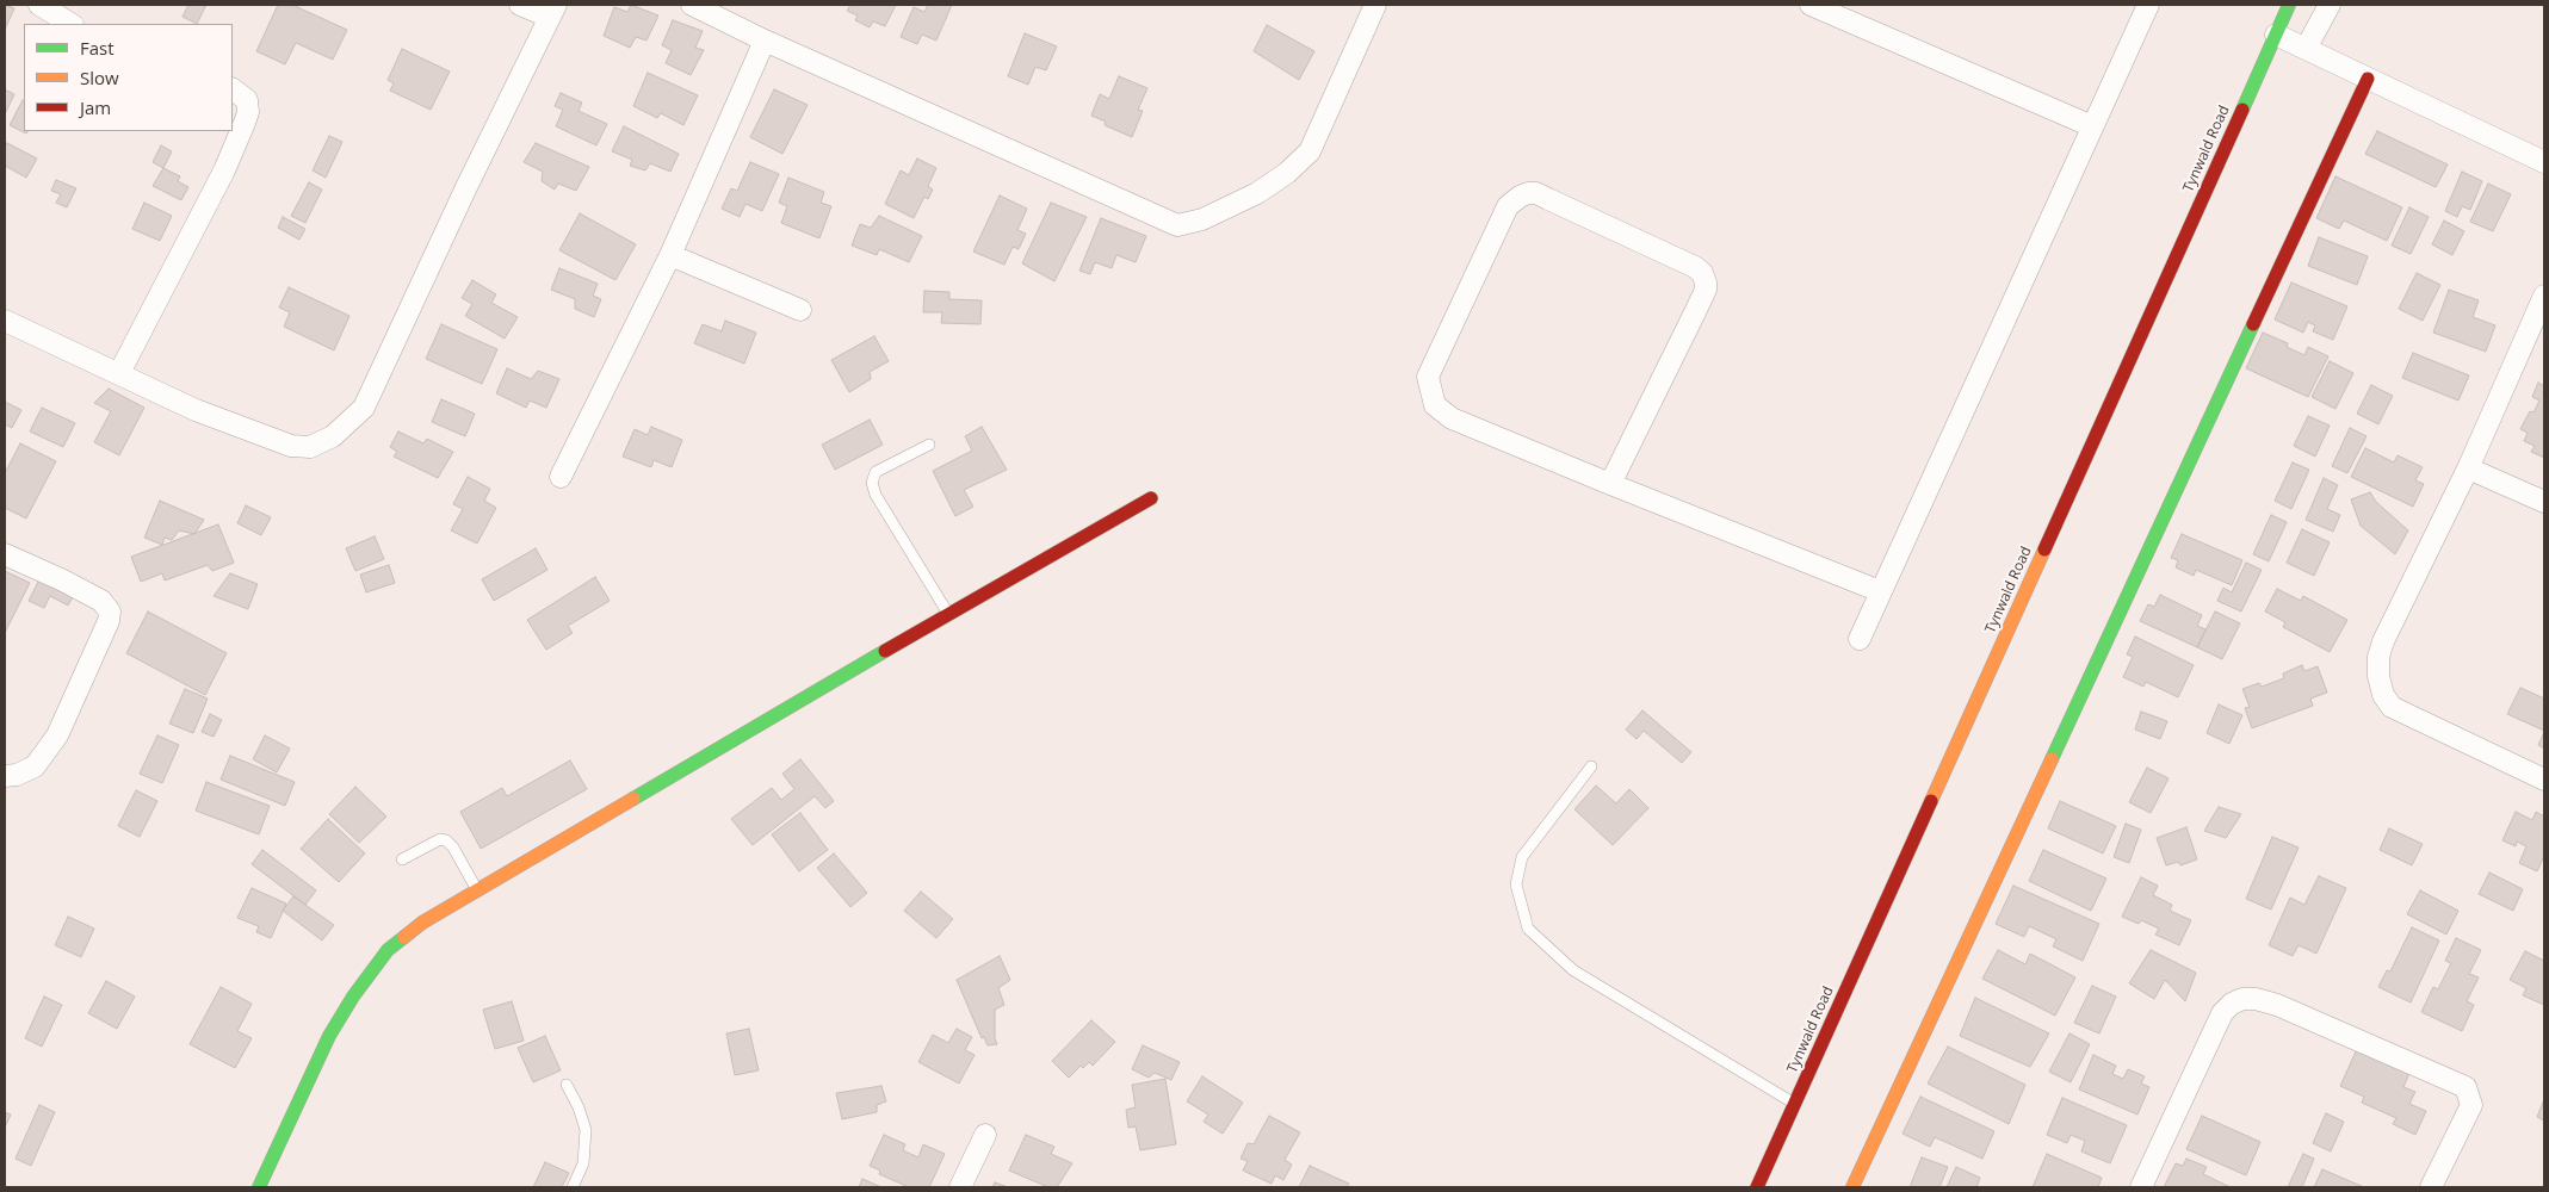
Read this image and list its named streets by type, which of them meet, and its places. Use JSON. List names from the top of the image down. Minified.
{"streets":{"street":["Tynwald Road"]},"legend":["Fast","Slow","Jam"]}
